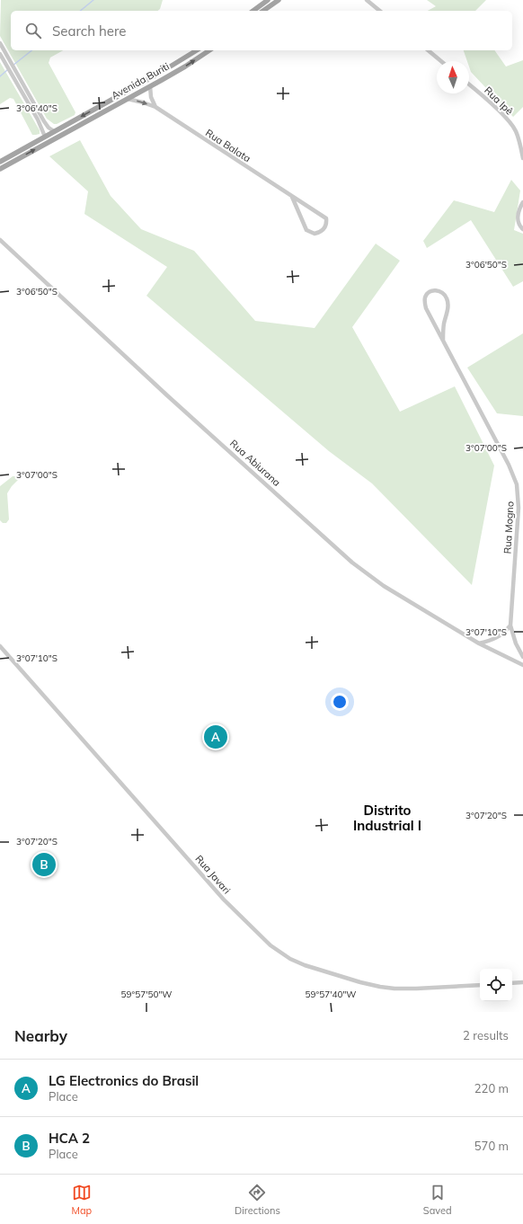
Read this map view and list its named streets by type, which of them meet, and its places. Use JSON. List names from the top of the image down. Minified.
{"streets":{"main road":["Avenida Buriti"],"street":["Rua Ipê","Rua Balata","Rua Abiurana","Rua Mogno","Rua Javari"]},"crossings":[["Avenida Buriti","Rua Balata"]],"districts":["Distrito Industrial I"],"north":"top","page":{"search":"Search here","pins":["A","B"],"heading":["Nearby","2 results"],"list":[{"mark":"A","name":"LG Electronics do Brasil","note":"Place","value":"220 m"},{"mark":"B","name":"HCA 2","note":"Place","value":"570 m"}],"nav":["Map","Directions","Saved"]},"coordinates":["3°06'40\"S","3°06'50\"S","3°07'00\"S","3°07'10\"S","3°07'20\"S","59°57'50\"W","59°57'40\"W"]}
